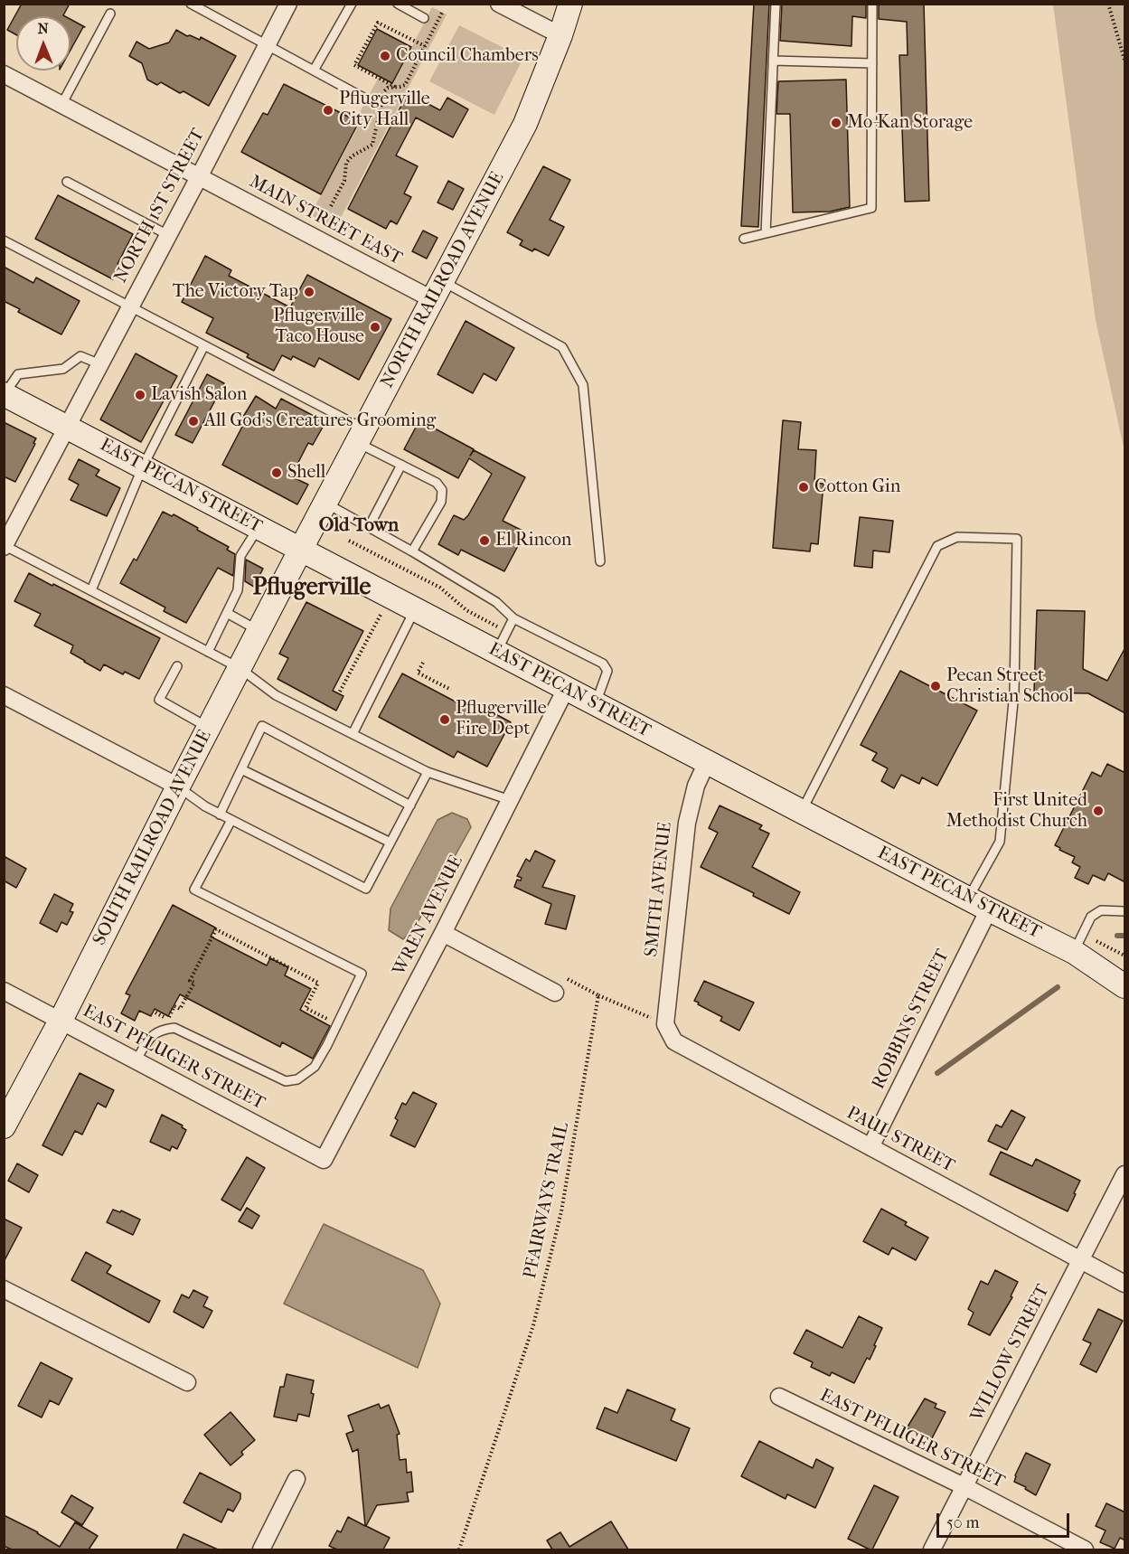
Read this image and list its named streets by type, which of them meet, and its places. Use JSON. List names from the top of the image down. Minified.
{"streets":{"main road":["NORTH RAILROAD AVENUE","EAST PECAN STREET","SOUTH RAILROAD AVENUE"],"street":["NORTH 1ST STREET","MAIN STREET EAST","SMITH AVENUE","WREN AVENUE","ROBBINS STREET","EAST PFLUGER STREET","PAUL STREET","WILLOW STREET"],"path":["PFAIRWAYS TRAIL"]},"crossings":[["NORTH 1ST STREET","MAIN STREET EAST"],["NORTH 1ST STREET","EAST PECAN STREET"],["MAIN STREET EAST","NORTH RAILROAD AVENUE"],["NORTH RAILROAD AVENUE","EAST PECAN STREET"],["NORTH RAILROAD AVENUE","SOUTH RAILROAD AVENUE"],["EAST PECAN STREET","SOUTH RAILROAD AVENUE"],["EAST PECAN STREET","SMITH AVENUE"],["EAST PECAN STREET","WREN AVENUE"],["EAST PECAN STREET","ROBBINS STREET"],["SOUTH RAILROAD AVENUE","EAST PFLUGER STREET"],["SMITH AVENUE","PAUL STREET"],["WREN AVENUE","EAST PFLUGER STREET"],["ROBBINS STREET","PAUL STREET"],["EAST PFLUGER STREET","WILLOW STREET"],["PAUL STREET","WILLOW STREET"]],"districts":["Old Town","Pflugerville"],"places":["Council Chambers","Pflugerville City Hall","Mo-Kan Storage","The Victory Tap","Pflugerville Taco House","Lavish Salon","All God's Creatures Grooming","Shell","Cotton Gin","El Rincon","Pecan Street Christian School","Pflugerville Fire Dept","First United Methodist Church"],"scale_bar":"50 m","north":"top"}
